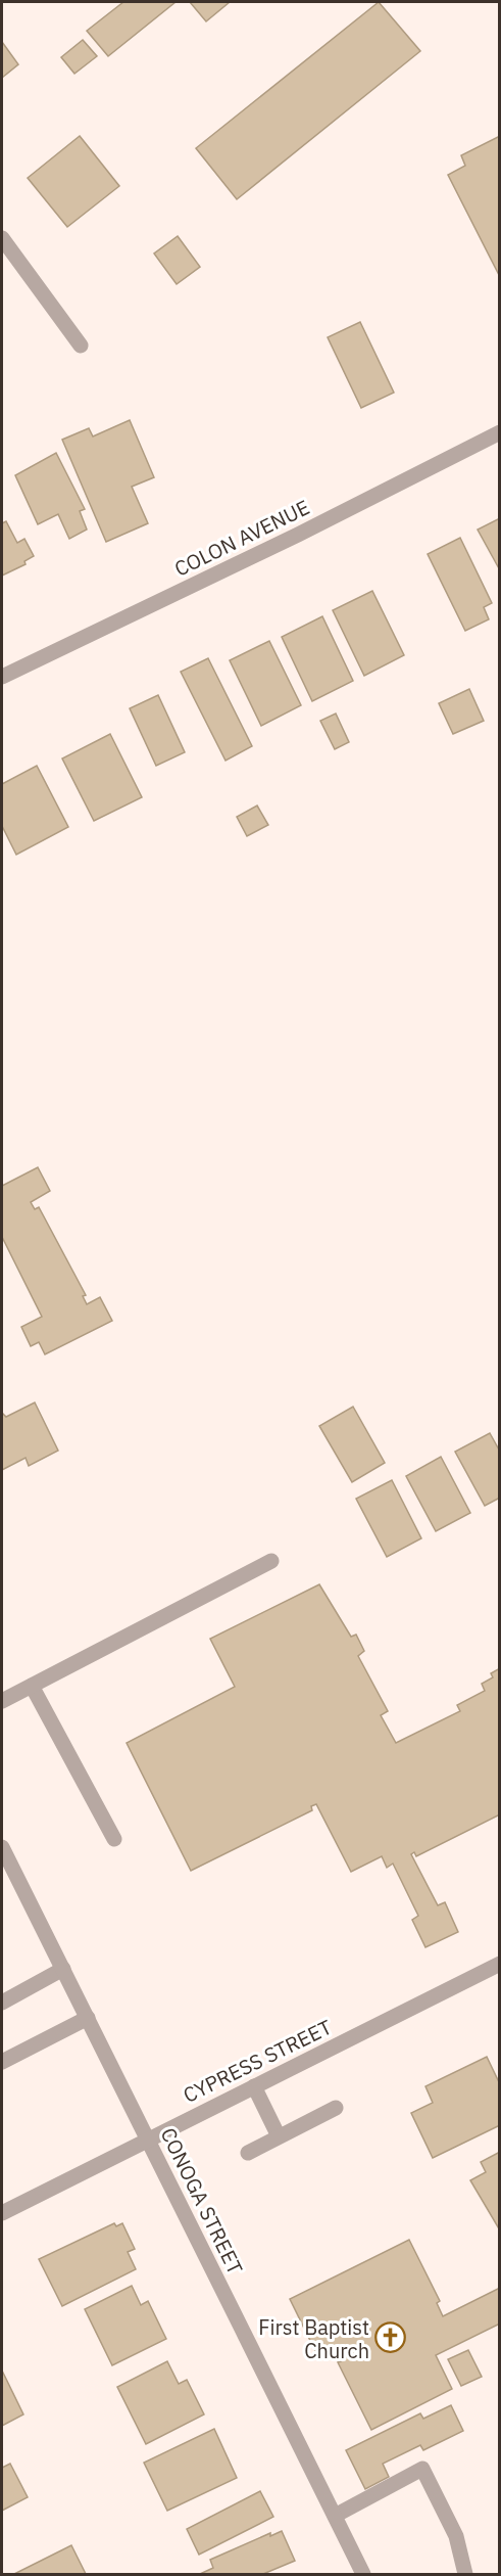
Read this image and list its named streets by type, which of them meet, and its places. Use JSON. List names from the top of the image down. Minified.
{"streets":{"street":["COLON AVENUE","CYPRESS STREET","CONOGA STREET"]},"crossings":[["CYPRESS STREET","CONOGA STREET"]],"places":{"church":["First Baptist Church"]}}
